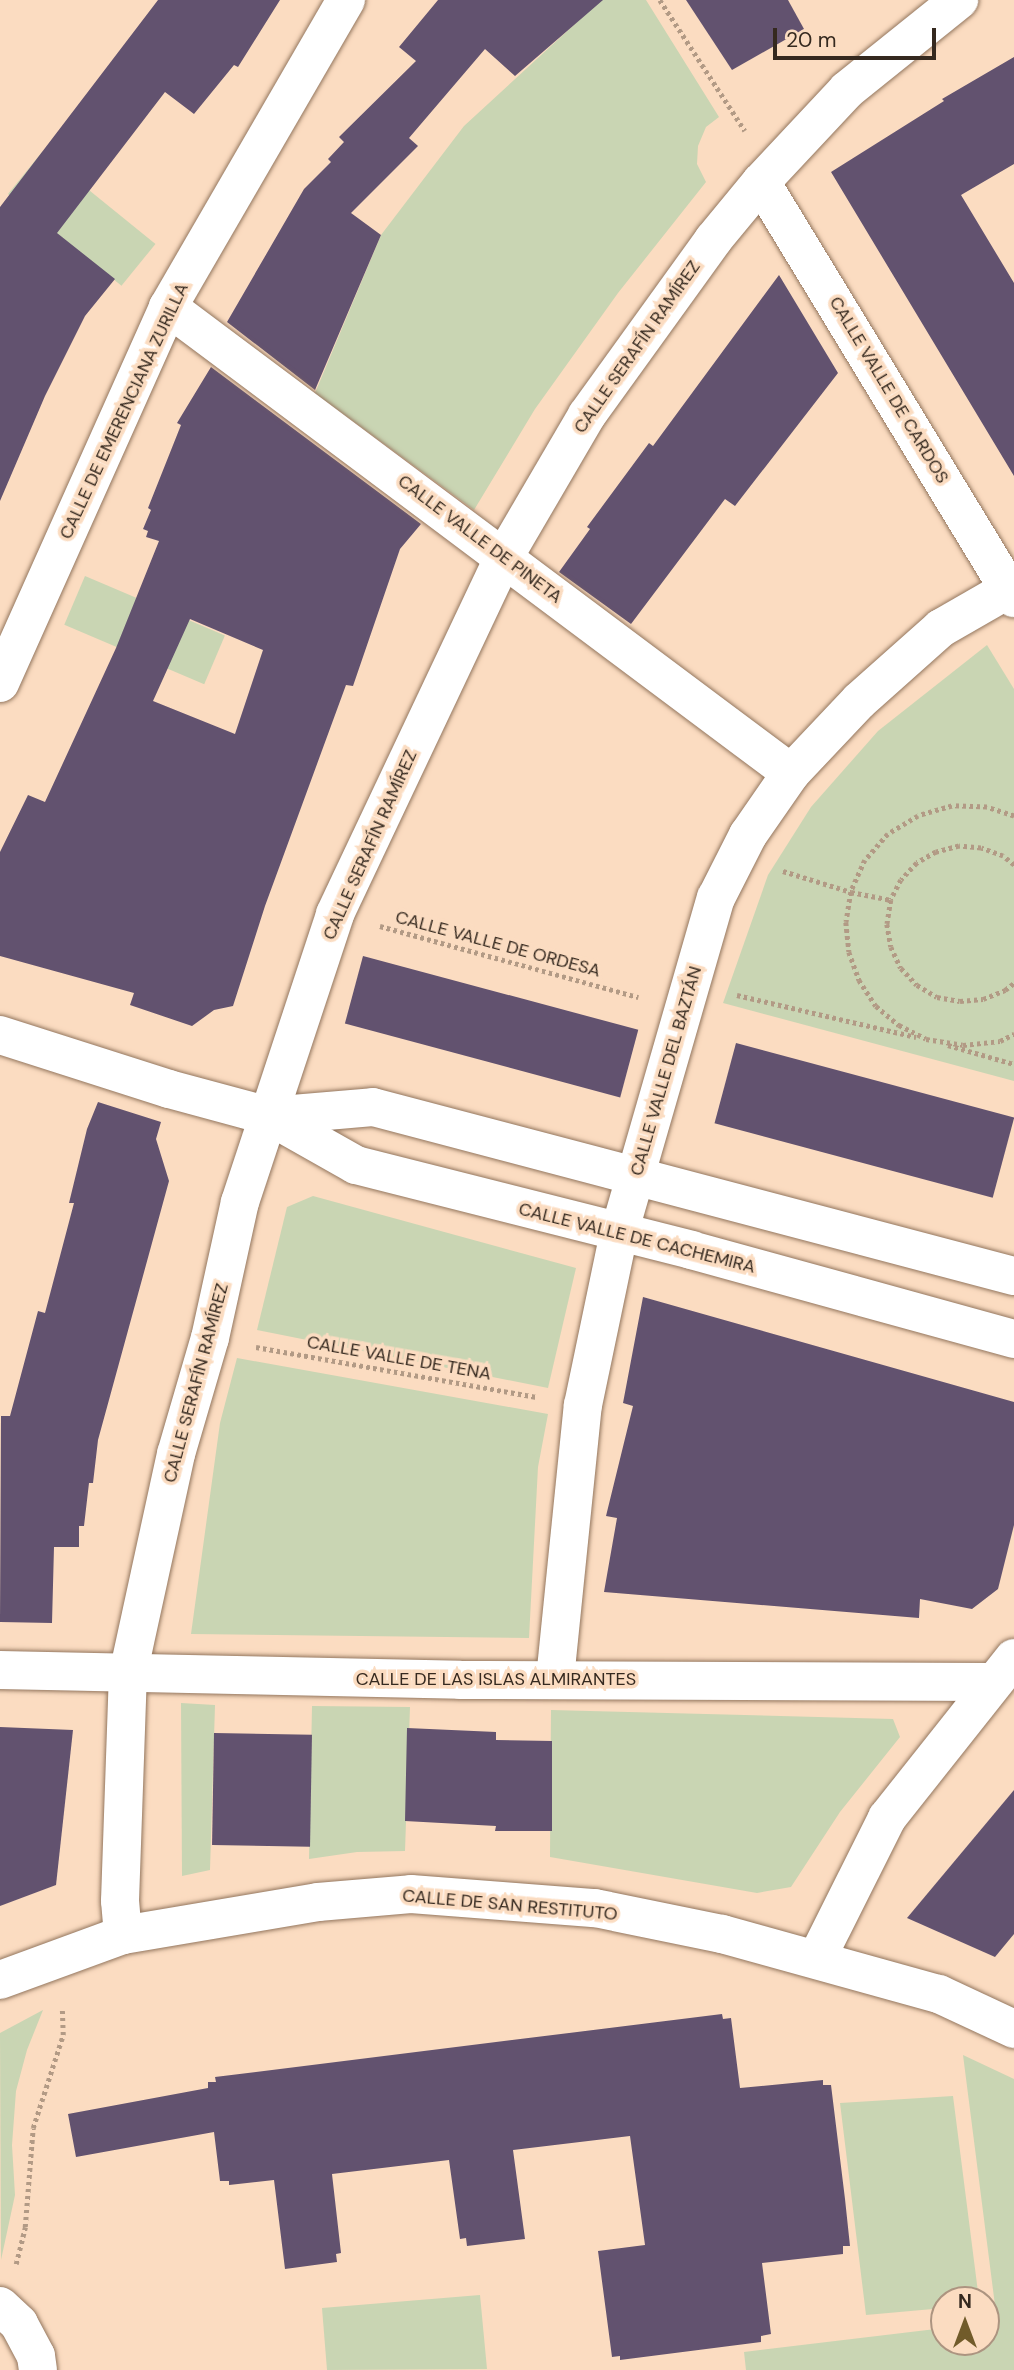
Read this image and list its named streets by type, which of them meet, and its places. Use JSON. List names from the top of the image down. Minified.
{"streets":{"street":["CALLE SERAFÍN RAMÍREZ","CALLE VALLE DE CARDOS","CALLE DE EMERENCIANA ZURILLA","CALLE VALLE DE PINETA","CALLE VALLE DEL BAZTÁN","CALLE VALLE DE CACHEMIRA","CALLE DE LAS ISLAS ALMIRANTES","CALLE DE SAN RESTITUTO"],"path":["CALLE VALLE DE ORDESA","CALLE VALLE DE TENA"]},"crossings":[["CALLE SERAFÍN RAMÍREZ","CALLE VALLE DE CARDOS"],["CALLE SERAFÍN RAMÍREZ","CALLE VALLE DE PINETA"],["CALLE SERAFÍN RAMÍREZ","CALLE VALLE DE ORDESA"],["CALLE SERAFÍN RAMÍREZ","CALLE VALLE DE CACHEMIRA"],["CALLE SERAFÍN RAMÍREZ","CALLE VALLE DE TENA"],["CALLE SERAFÍN RAMÍREZ","CALLE DE LAS ISLAS ALMIRANTES"],["CALLE SERAFÍN RAMÍREZ","CALLE DE SAN RESTITUTO"],["CALLE VALLE DE CARDOS","CALLE VALLE DEL BAZTÁN"],["CALLE DE EMERENCIANA ZURILLA","CALLE VALLE DE PINETA"],["CALLE VALLE DE PINETA","CALLE VALLE DEL BAZTÁN"],["CALLE VALLE DEL BAZTÁN","CALLE VALLE DE CACHEMIRA"],["CALLE VALLE DEL BAZTÁN","CALLE VALLE DE TENA"],["CALLE VALLE DEL BAZTÁN","CALLE DE LAS ISLAS ALMIRANTES"]],"scale_bar":"20 m","north":"top"}
